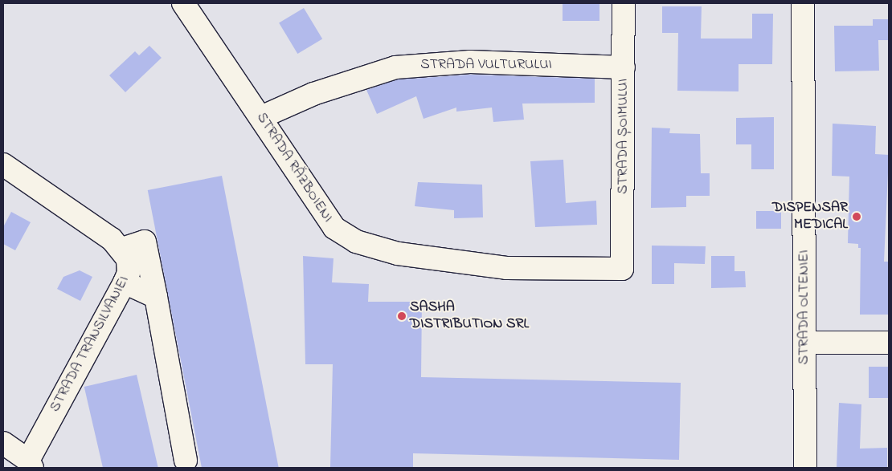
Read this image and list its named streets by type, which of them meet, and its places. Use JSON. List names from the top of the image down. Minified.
{"streets":{"street":["STRADA VULTURULUI","STRADA ȘOIMULUI","STRADA RĂZBOIENI","STRADA OLTENIEI","STRADA TRANSILVANIEI"]},"crossings":[["STRADA VULTURULUI","STRADA ȘOIMULUI"],["STRADA VULTURULUI","STRADA RĂZBOIENI"],["STRADA ȘOIMULUI","STRADA RĂZBOIENI"]],"places":["DISPENSAR MEDICAL","SASHA DISTRIBUTION SRL"]}
